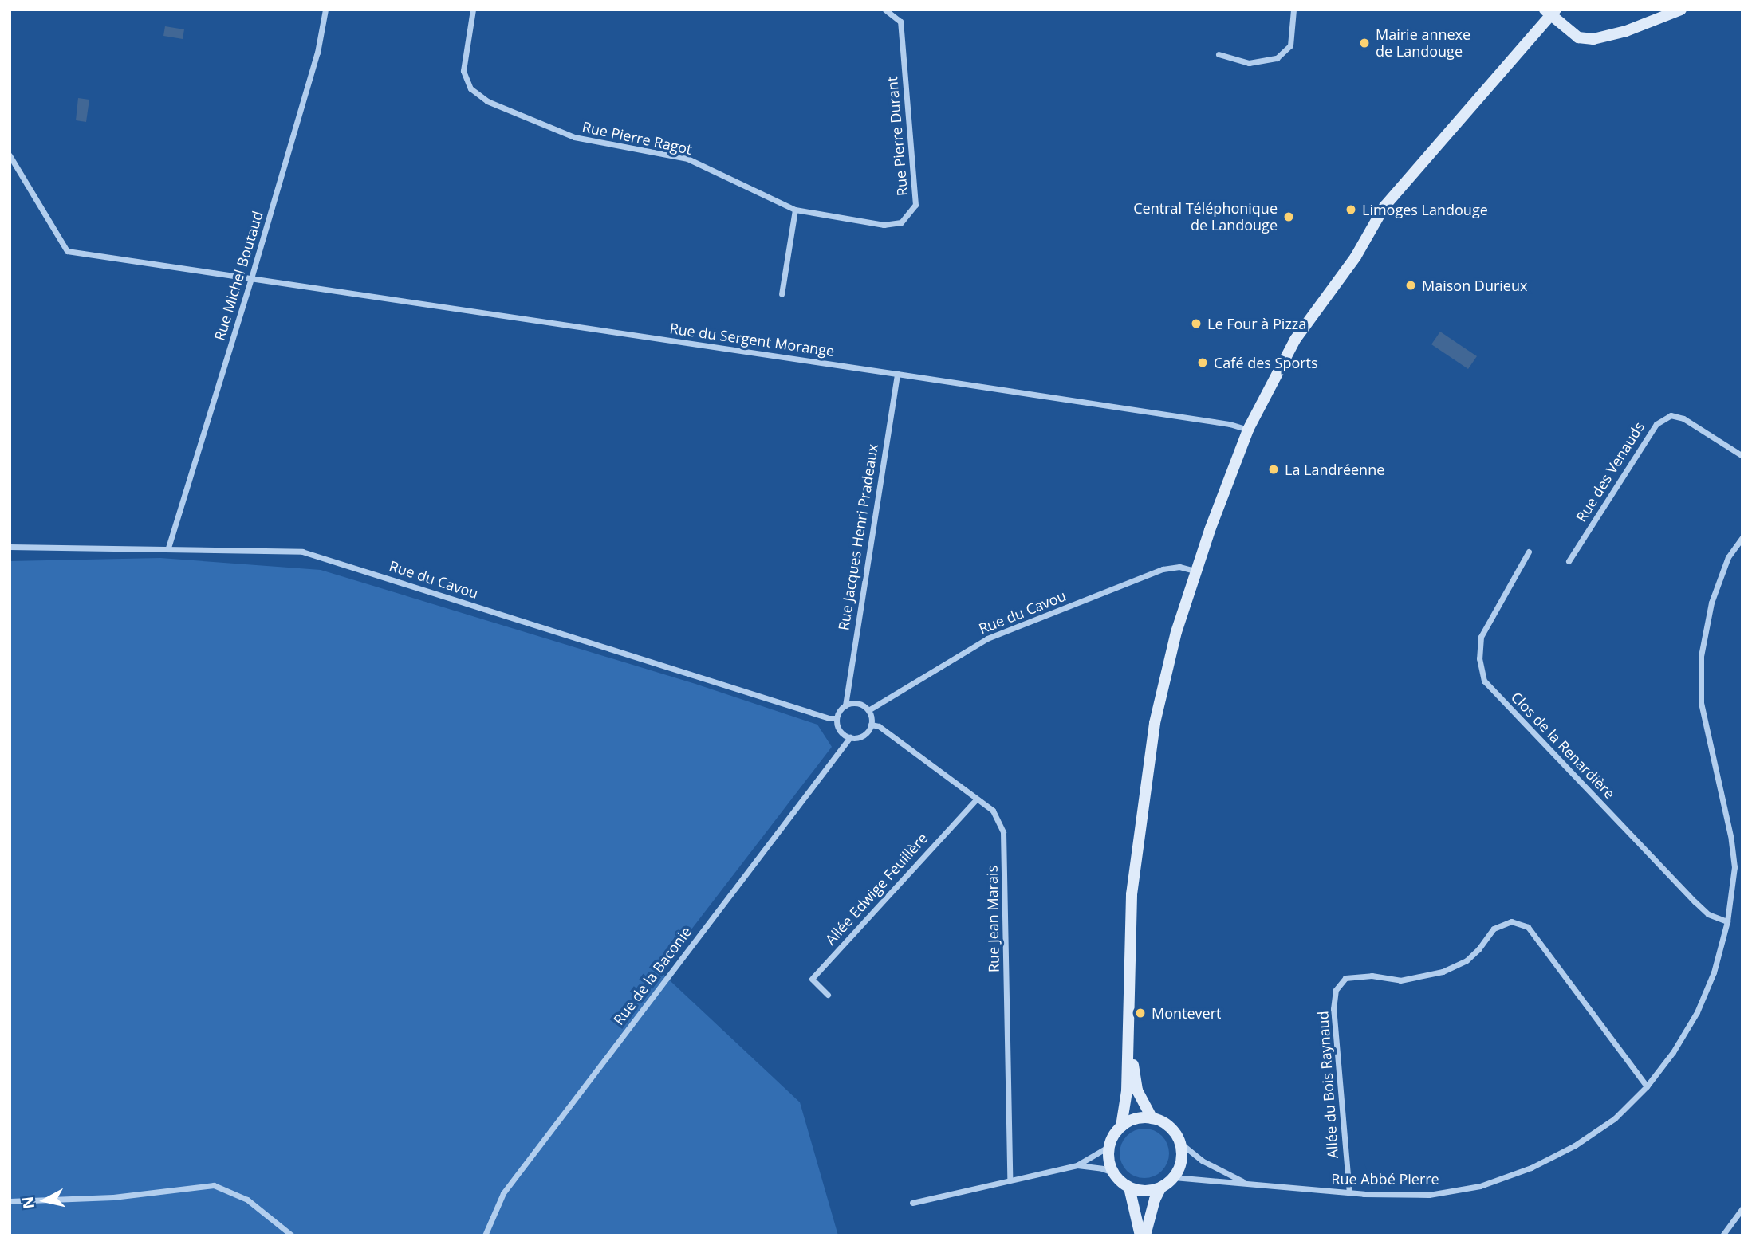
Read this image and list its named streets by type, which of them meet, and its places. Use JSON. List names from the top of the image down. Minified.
{"streets":{"street":["Rue Pierre Durant","Rue Pierre Ragot","Rue Michel Boutaud","Rue du Sergent Morange","Rue des Venauds","Rue Jacques Henri Pradeaux","Rue du Cavou","Clos de la Renardière","Allée Edwige Feuillère","Rue Jean Marais","Rue de la Baconie","Allée du Bois Raynaud","Rue Abbé Pierre"]},"crossings":[["Rue Pierre Durant","Rue Pierre Ragot"],["Rue Michel Boutaud","Rue du Sergent Morange"],["Rue Michel Boutaud","Rue du Cavou"],["Rue du Sergent Morange","Rue Jacques Henri Pradeaux"],["Rue Jacques Henri Pradeaux","Rue du Cavou"],["Rue Jacques Henri Pradeaux","Rue Jean Marais"],["Rue Jacques Henri Pradeaux","Rue de la Baconie"],["Rue du Cavou","Rue Jean Marais"],["Rue du Cavou","Rue de la Baconie"],["Clos de la Renardière","Rue Abbé Pierre"],["Allée Edwige Feuillère","Rue Jean Marais"],["Rue Jean Marais","Rue de la Baconie"],["Allée du Bois Raynaud","Rue Abbé Pierre"]],"places":["Mairie annexe de Landouge","Limoges Landouge","Central Téléphonique de Landouge","Maison Durieux","Le Four à Pizza","Café des Sports","La Landréenne","Montevert"],"north":"left"}
